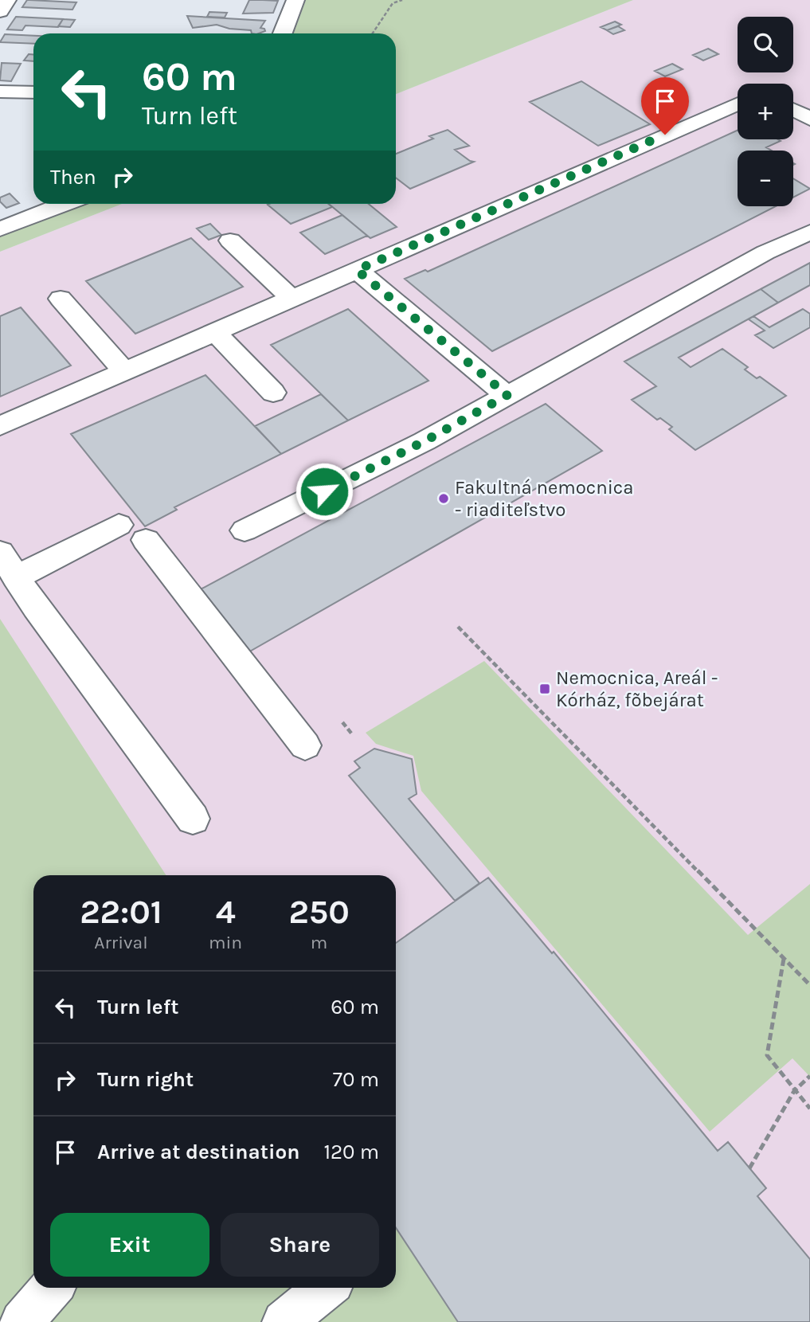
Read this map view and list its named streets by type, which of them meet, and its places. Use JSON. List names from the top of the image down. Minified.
{"places":{"other":["Fakultná nemocnica - riaditeľstvo"],"transit":["Nemocnica, Areál - Kórház, fõbejárat"]},"page":{"map_buttons":["+","−"],"turn":["60 m","Turn left"],"then":"Then","eta":["22:01","Arrival","4","min","250","m"],"list":[{"name":"Turn left","value":"60 m"},{"name":"Turn right","value":"70 m"},{"name":"Arrive at destination","value":"120 m"}],"buttons":["Exit","Share"]}}
